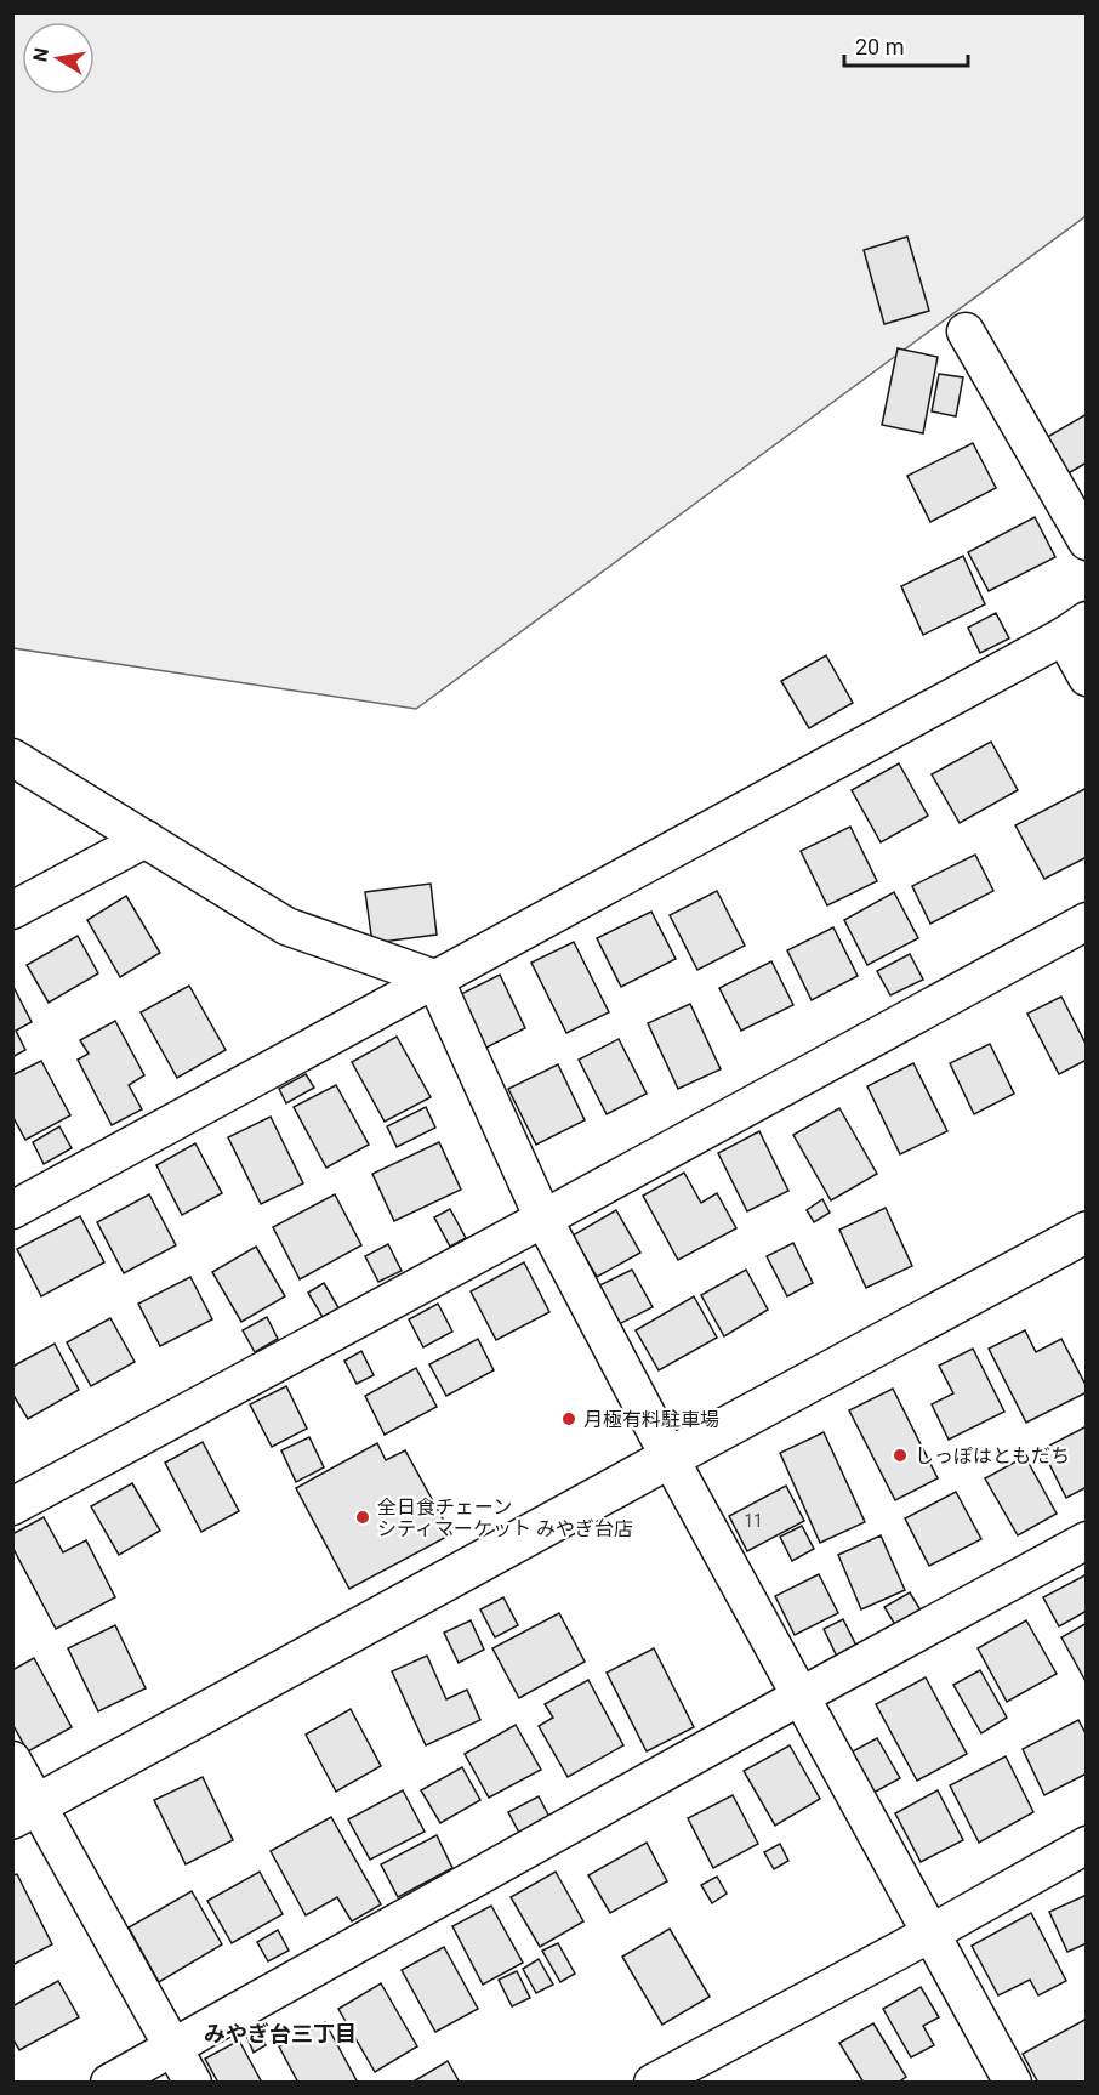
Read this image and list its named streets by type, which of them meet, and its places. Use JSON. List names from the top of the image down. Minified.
{"districts":["みやぎ台三丁目"],"places":["月極有料駐車場","しっぽはともだち","全日食チェーン シティマーケット みやぎ台店"],"house_numbers":["11"],"scale_bar":"20 m","north":"left"}
